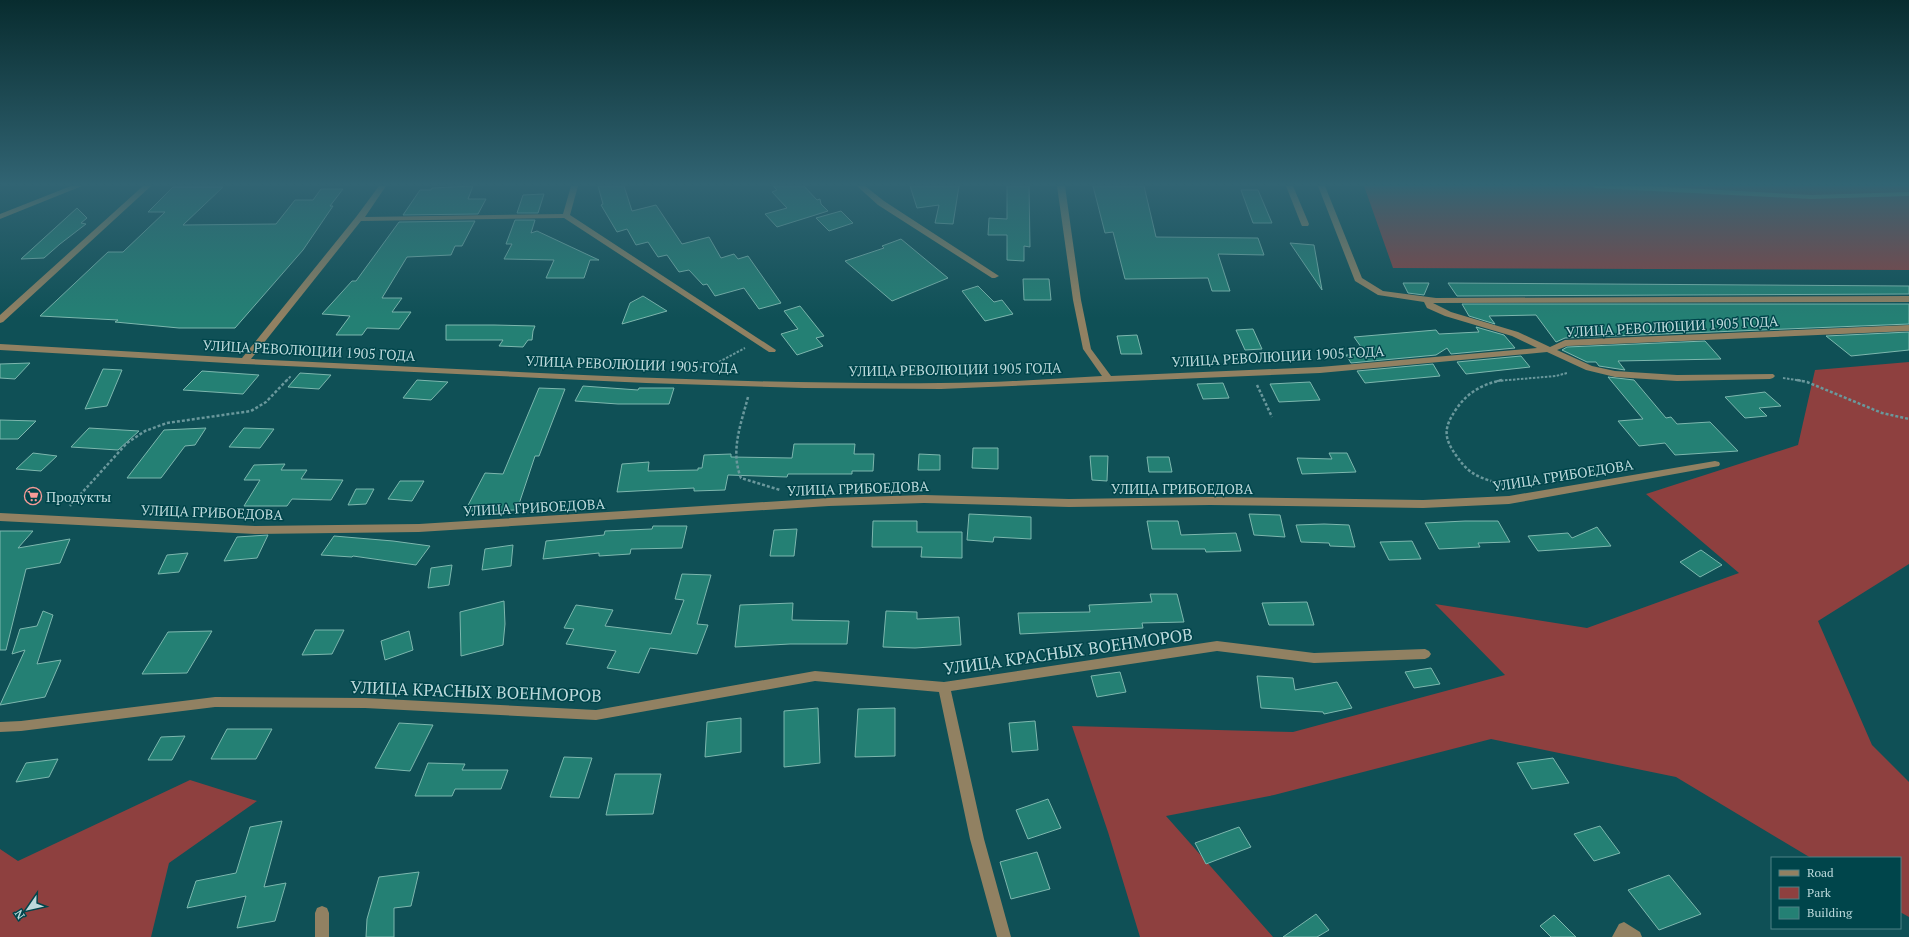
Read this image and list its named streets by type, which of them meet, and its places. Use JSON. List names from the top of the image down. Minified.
{"streets":{"street":["УЛИЦА РЕВОЛЮЦИИ 1905 ГОДА","УЛИЦА ГРИБОЕДОВА","УЛИЦА КРАСНЫХ ВОЕНМОРОВ"]},"places":{"supermarket":["Продукты"]},"legend":["Road","Park","Building"],"north":"bottom left"}
